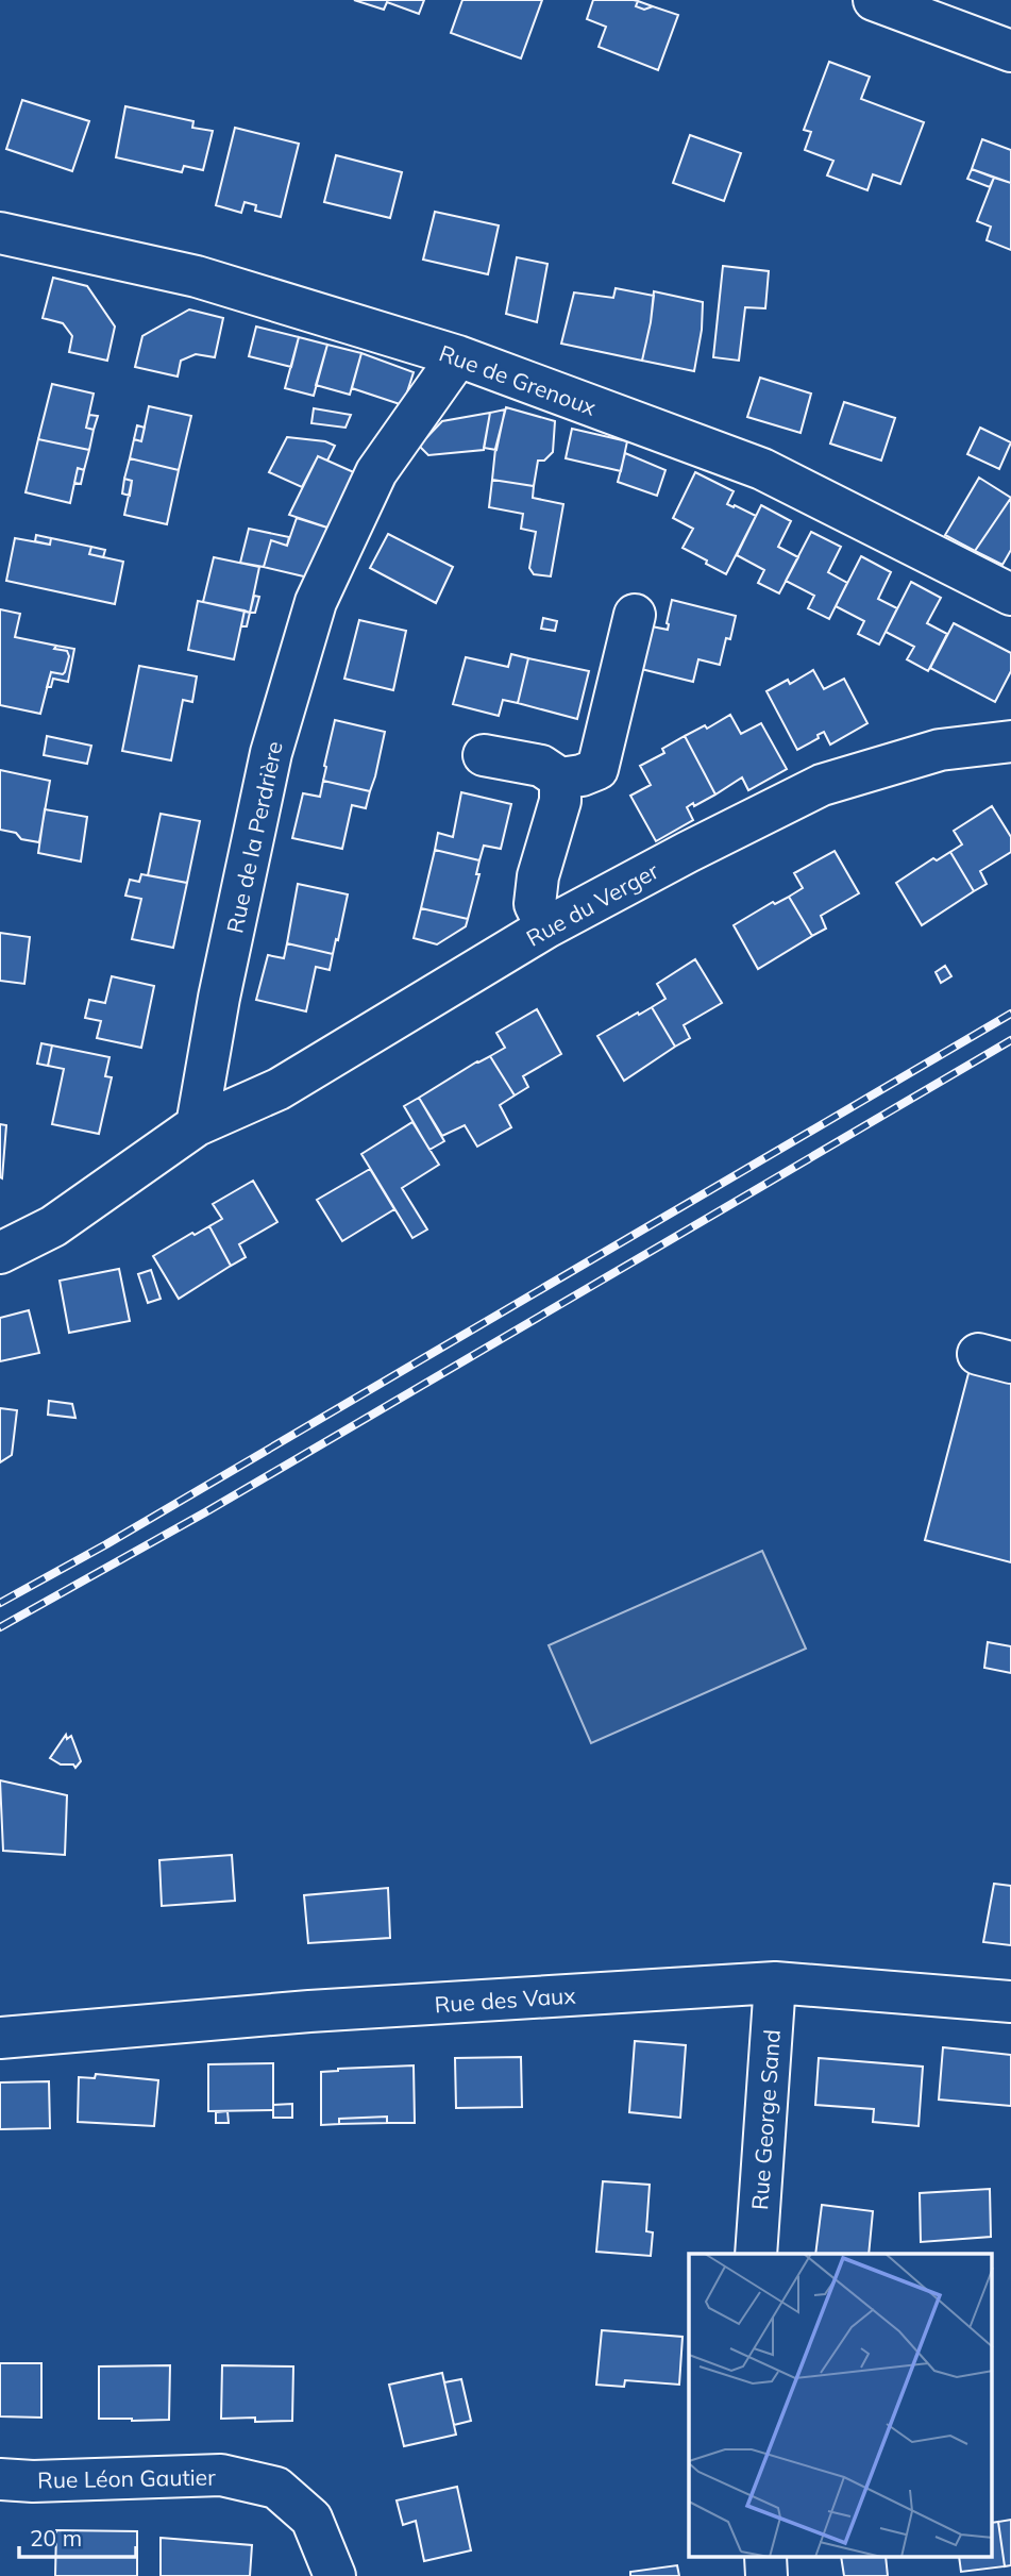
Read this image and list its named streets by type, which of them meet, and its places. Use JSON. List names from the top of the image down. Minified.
{"streets":{"street":["Rue de Grenoux","Rue de la Perdrière","Rue du Verger","Rue des Vaux","Rue George Sand","Rue Léon Gautier"]},"crossings":[["Rue de Grenoux","Rue de la Perdrière"],["Rue de la Perdrière","Rue du Verger"],["Rue des Vaux","Rue George Sand"]],"scale_bar":"20 m"}
